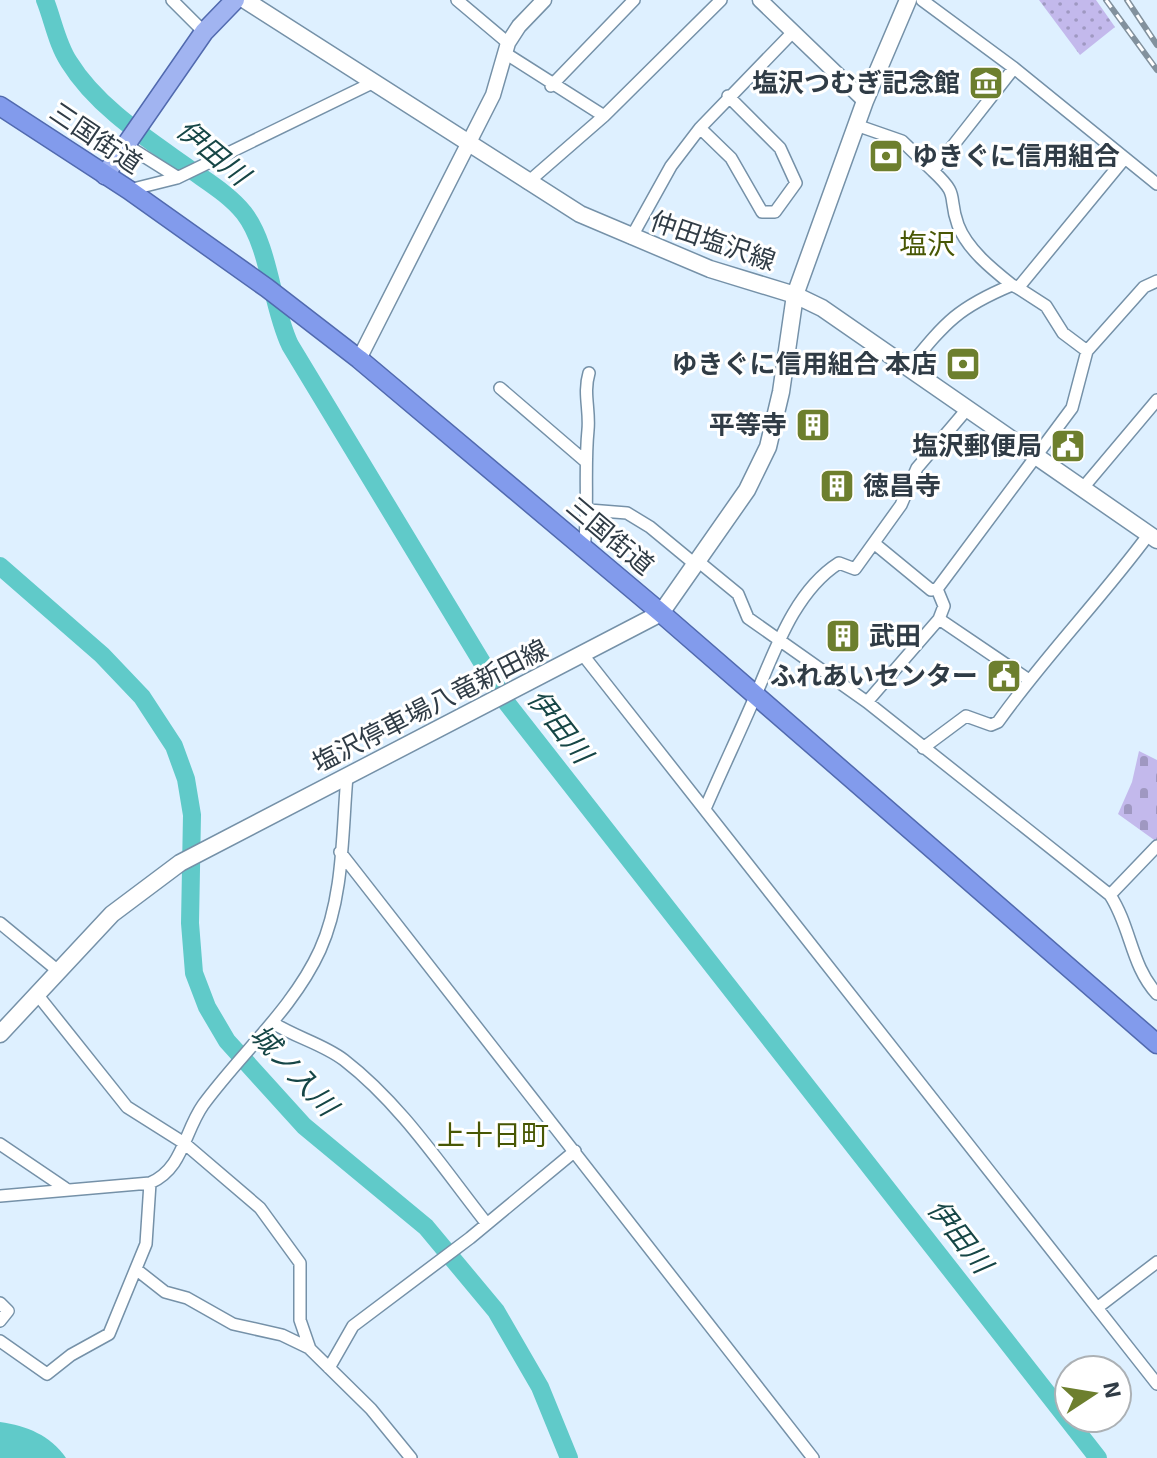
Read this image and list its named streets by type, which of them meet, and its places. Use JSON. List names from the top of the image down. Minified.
{"streets":{"highway":["三国街道"],"main road":["仲田塩沢線","塩沢停車場八竜新田線"]},"crossings":[["三国街道","塩沢停車場八竜新田線"]],"districts":["塩沢","上十日町"],"water":["伊田川","城ノ入川"],"places":{"museum":["塩沢つむぎ記念館"],"bank":["ゆきぐに信用組合","ゆきぐに信用組合 本店"],"building":["平等寺","徳昌寺","武田"],"public building":["塩沢郵便局","ふれあいセンター"]},"north":"right"}
